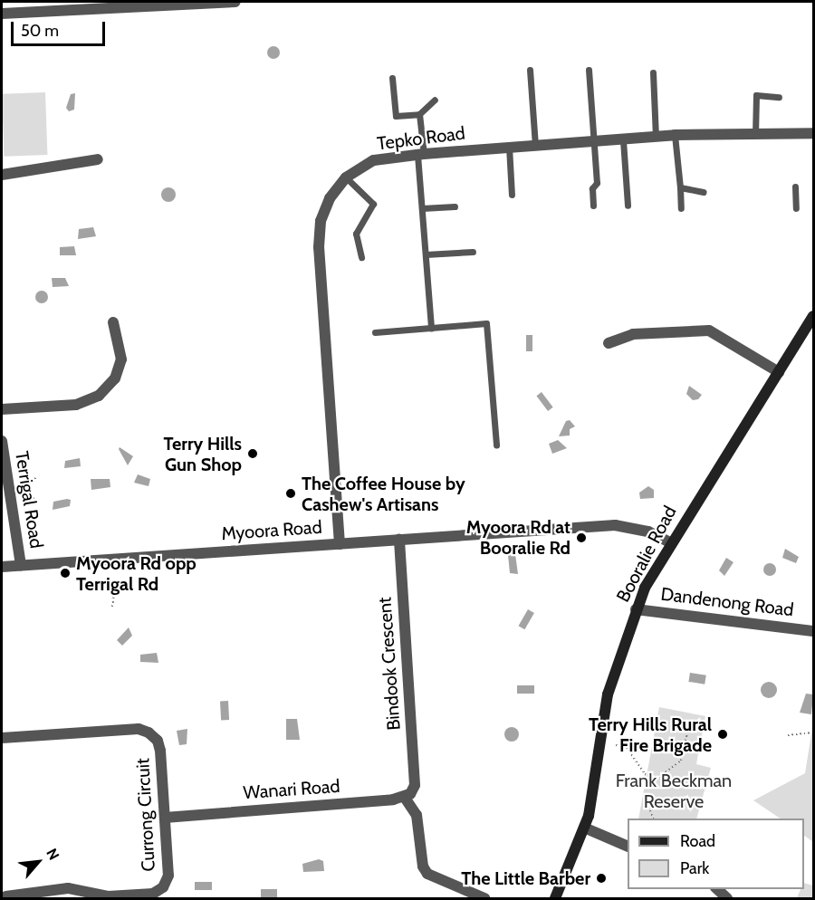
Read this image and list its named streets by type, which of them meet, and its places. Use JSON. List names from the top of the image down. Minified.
{"streets":{"street":["Tepko Road","Terrigal Road","Myoora Road","Booralie Road","Dandenong Road","Bindook Crescent","Wanari Road","Currong Circuit"]},"crossings":[["Tepko Road","Myoora Road"],["Terrigal Road","Myoora Road"],["Myoora Road","Booralie Road"],["Myoora Road","Bindook Crescent"],["Booralie Road","Dandenong Road"],["Bindook Crescent","Wanari Road"],["Wanari Road","Currong Circuit"]],"parks":["Frank Beckman Reserve"],"places":["Terry Hills Gun Shop","The Coffee House by Cashew's Artisans","Myoora Rd at Booralie Rd","Myoora Rd opp Terrigal Rd","Terry Hills Rural Fire Brigade","The Little Barber"],"legend":["Road","Park"],"scale_bar":"50 m","north":"top right"}
